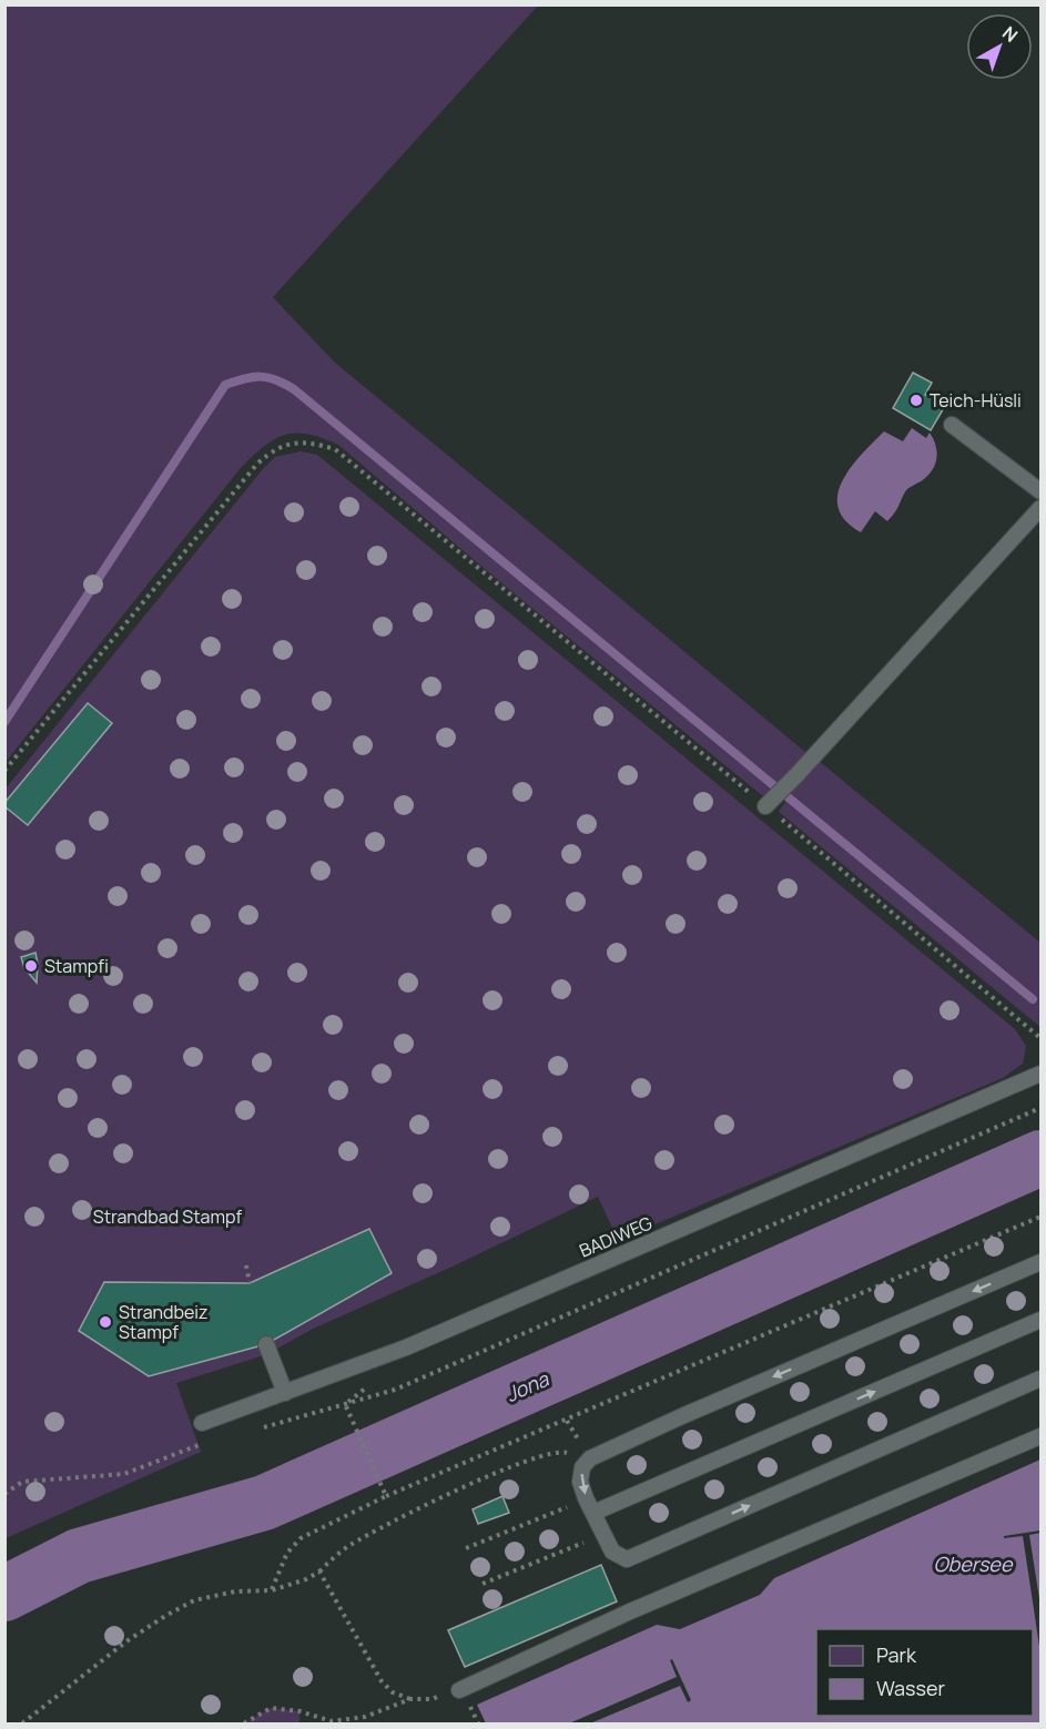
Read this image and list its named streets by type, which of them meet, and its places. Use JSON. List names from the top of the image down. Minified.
{"streets":{"lane":["BADIWEG"]},"water":["Jona","Obersee"],"parks":["Strandbad Stampf"],"places":["Teich-Hüsli","Stampfi","Strandbeiz Stampf"],"legend":["Park","Wasser"],"north":"top right"}
